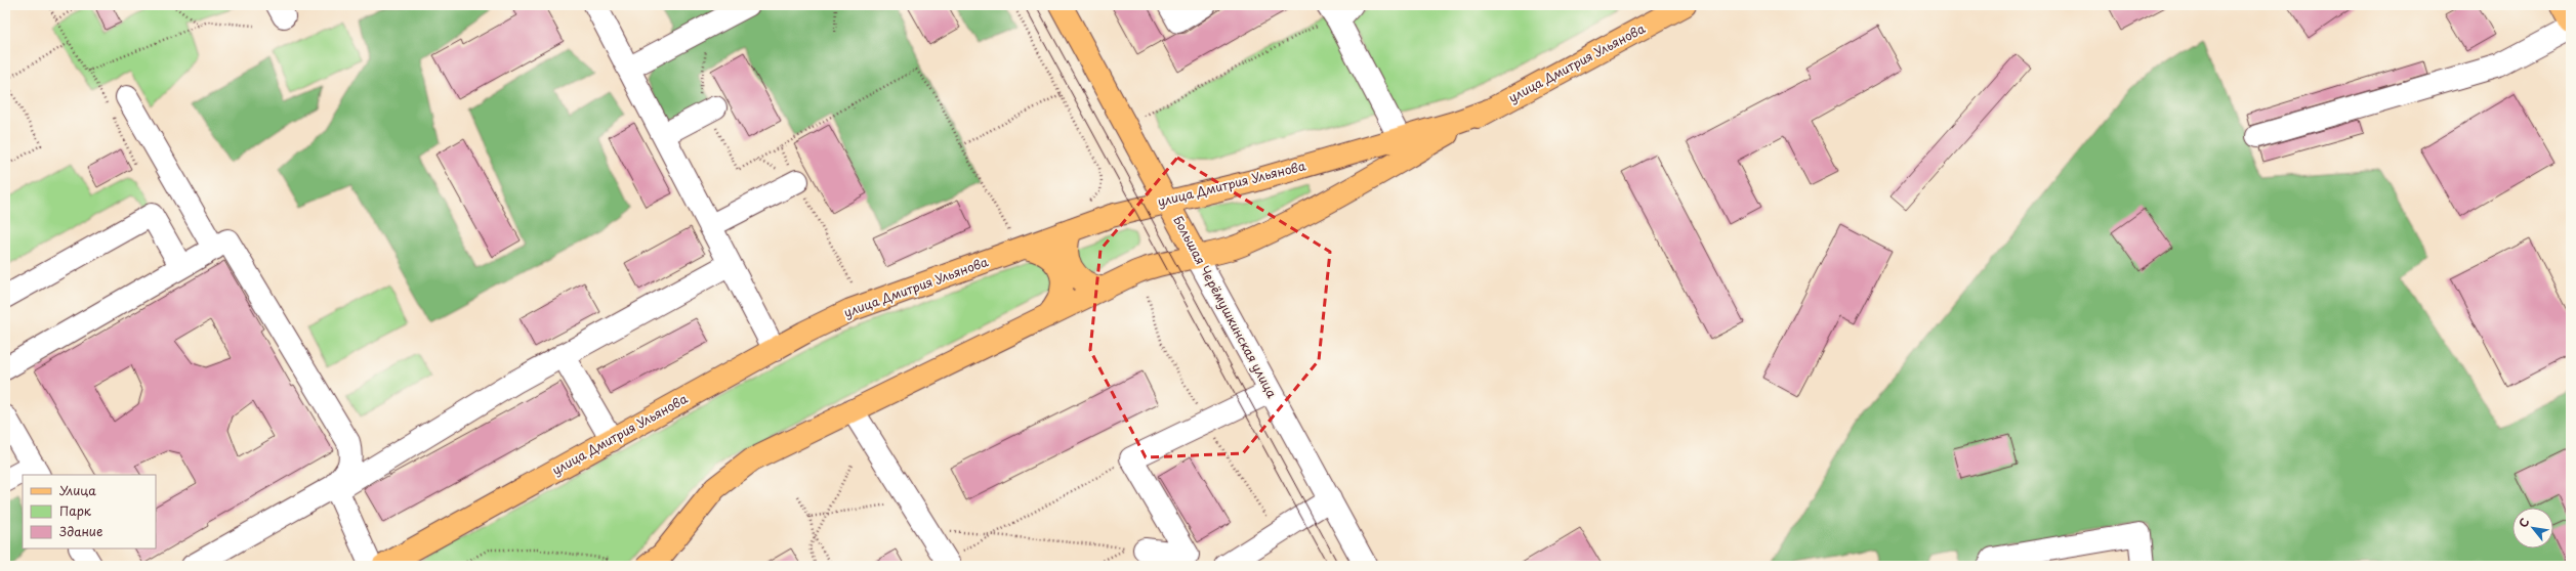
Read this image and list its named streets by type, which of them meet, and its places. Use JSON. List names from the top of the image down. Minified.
{"streets":{"main road":["улица Дмитрия Ульянова","Большая Черёмушкинская улица"]},"crossings":[["улица Дмитрия Ульянова","Большая Черёмушкинская улица"]],"legend":["Улица","Парк","Здание"],"north":"top left"}
